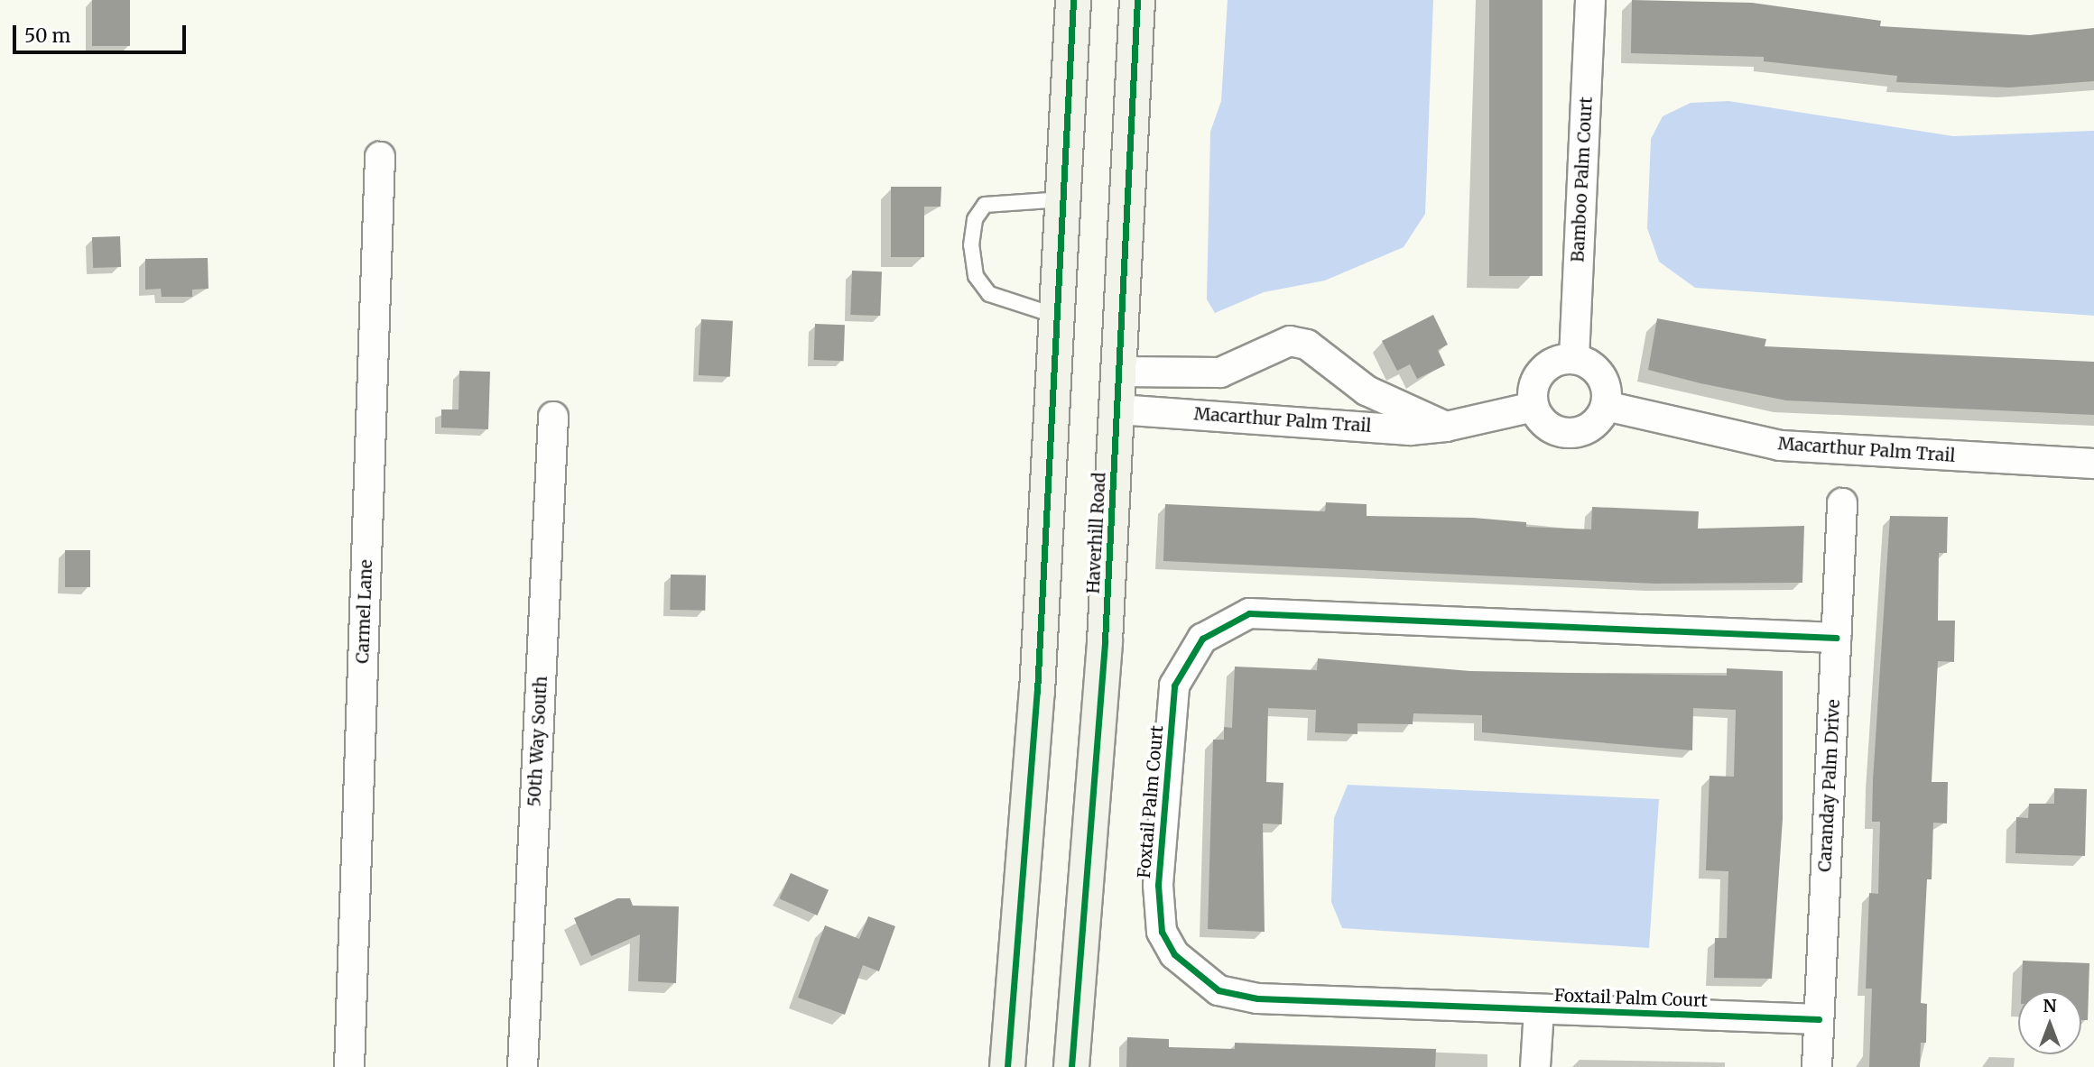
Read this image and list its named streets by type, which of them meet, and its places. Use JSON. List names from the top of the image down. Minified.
{"streets":{"street":["Bamboo Palm Court","Macarthur Palm Trail","Haverhill Road","Carmel Lane","50th Way South","Caranday Palm Drive","Foxtail Palm Court"]},"crossings":[["Bamboo Palm Court","Macarthur Palm Trail"],["Macarthur Palm Trail","Haverhill Road"],["Caranday Palm Drive","Foxtail Palm Court"]],"scale_bar":"50 m","north":"top"}
